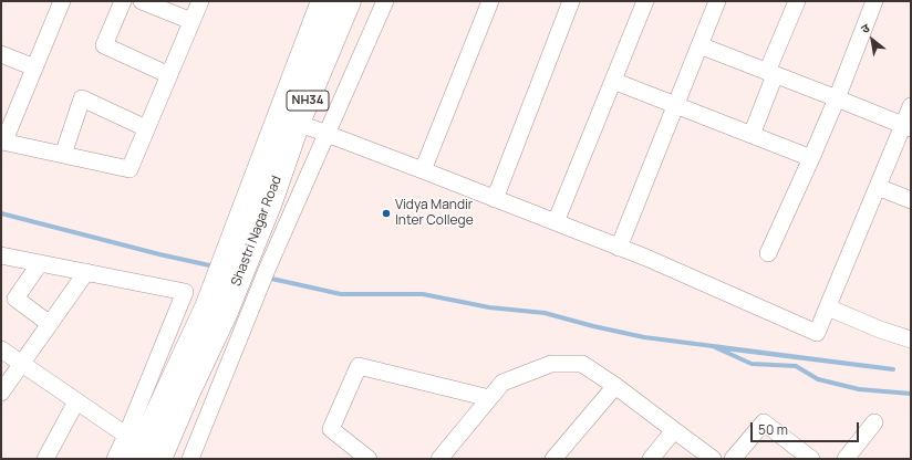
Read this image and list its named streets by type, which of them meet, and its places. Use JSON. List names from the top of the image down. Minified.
{"streets":{"highway":["NH34","Shastri Nagar Road"]},"crossings":[["NH34","Shastri Nagar Road"]],"places":["Vidya Mandir Inter College"],"scale_bar":"50 m","north":"top left"}
